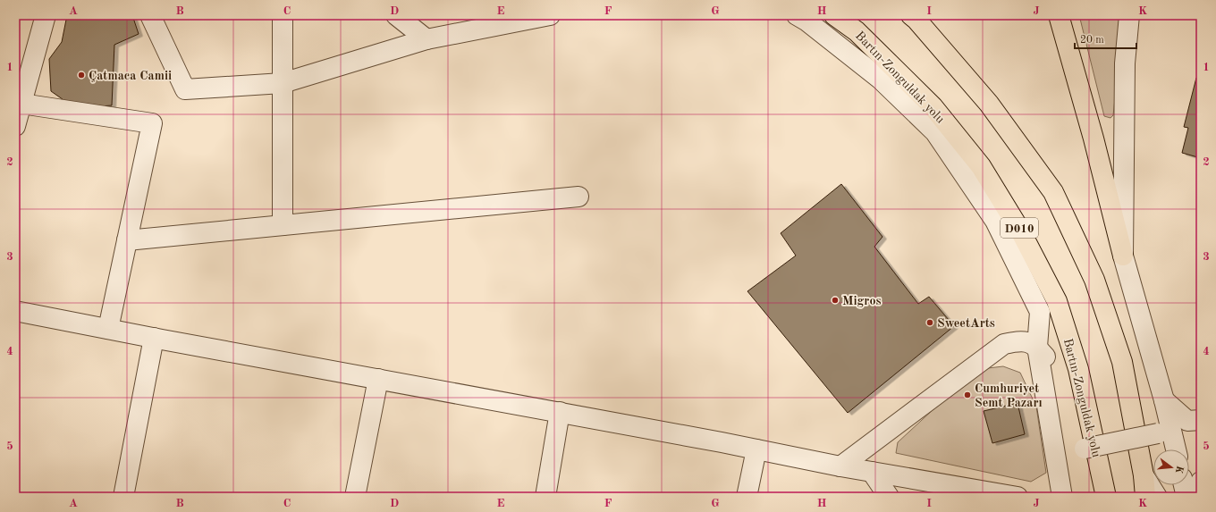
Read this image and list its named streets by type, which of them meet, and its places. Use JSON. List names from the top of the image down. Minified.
{"streets":{"main road":["Bartın-Zonguldak yolu","D010"]},"places":["Çatmaca Camii","Migros","SweetArts","Cumhuriyet Semt Pazarı"],"scale_bar":"20 m","north":"right","grid":{"columns":["A","B","C","D","E","F","G","H","I","J","K"],"rows":["1","2","3","4","5"]}}
